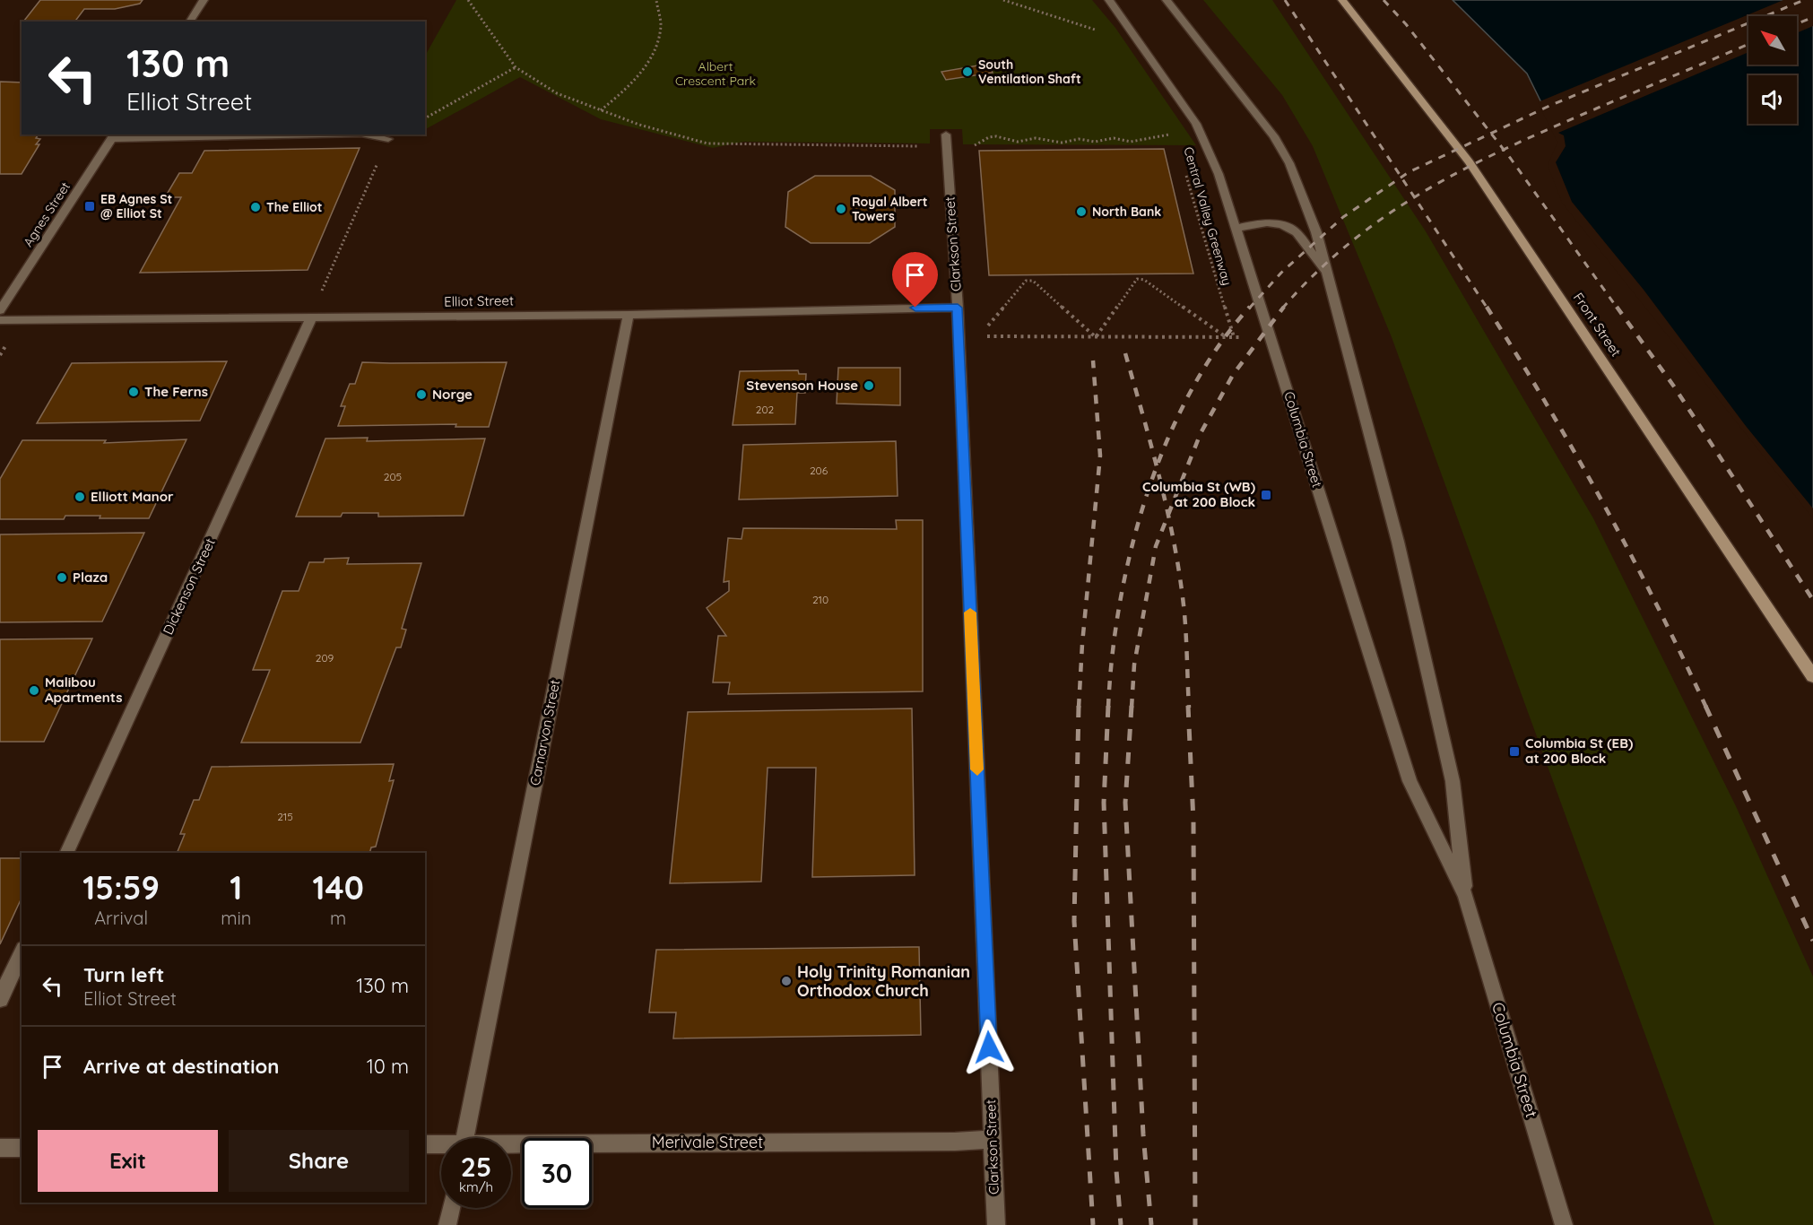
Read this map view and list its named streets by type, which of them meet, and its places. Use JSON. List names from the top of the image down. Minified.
{"streets":{"main road":["Front Street"],"street":["Agnes Street","Clarkson Street","Elliot Street","Columbia Street","Dickenson Street","Carnarvon Street","Merivale Street"],"path":["Central Valley Greenway"]},"crossings":[["Clarkson Street","Elliot Street"],["Clarkson Street","Merivale Street"],["Elliot Street","Dickenson Street"],["Elliot Street","Carnarvon Street"]],"parks":["Albert Crescent Park"],"places":{"other":["South Ventilation Shaft","The Elliot","Royal Albert Towers","North Bank","Stevenson House","The Ferns","Norge","Elliott Manor","Plaza","Malibou Apartments","Holy Trinity Romanian Orthodox Church"],"transit":["EB Agnes St @ Elliot St","Columbia St (WB) at 200 Block","Columbia St (EB) at 200 Block"]},"house_numbers":["202","206","205","210","209","215"],"north":"top left","page":{"turn":["130 m","Elliot Street"],"eta":["15:59","Arrival","1","min","140","m"],"list":[{"name":"Turn left","note":"Elliot Street","value":"130 m"},{"name":"Arrive at destination","value":"10 m"}],"buttons":["Exit","Share"],"speed":"25 km/h","limit":"30"}}
